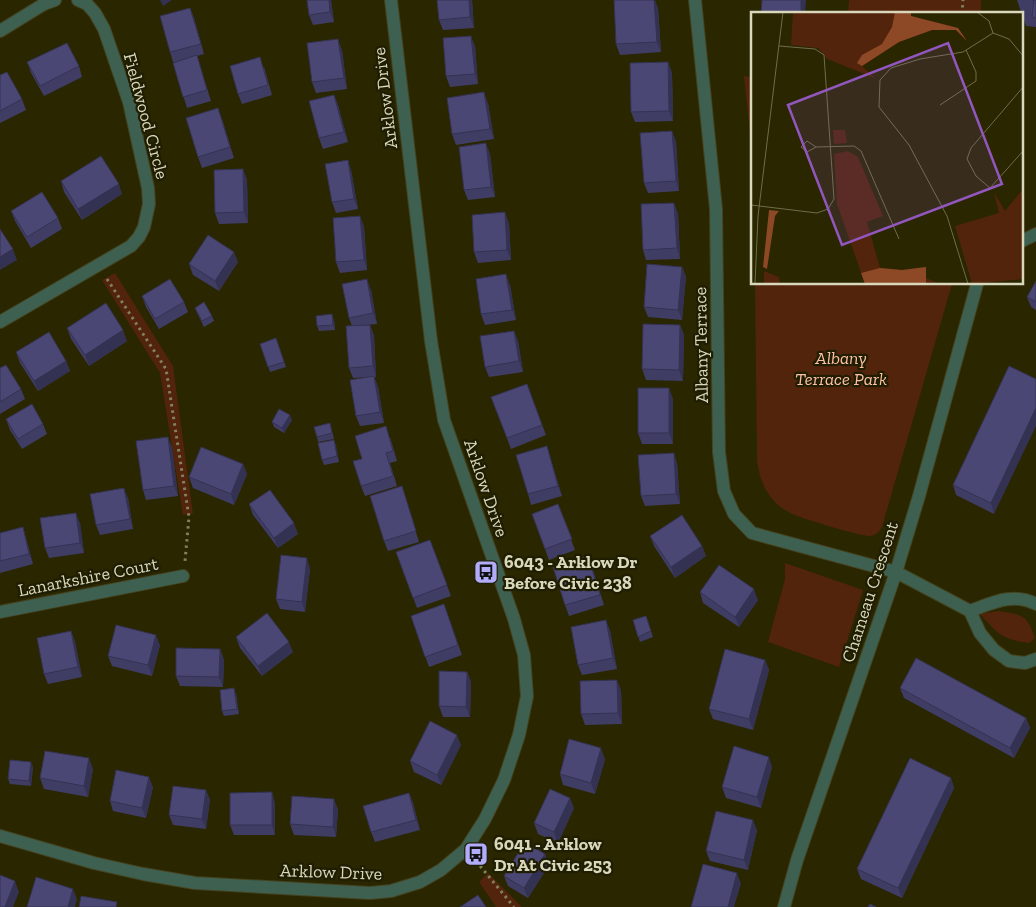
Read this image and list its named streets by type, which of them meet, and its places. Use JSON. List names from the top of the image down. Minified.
{"streets":{"street":["Arklow Drive","Fieldwood Circle","Albany Terrace","Lanarkshire Court","Chameau Crescent"]},"crossings":[["Albany Terrace","Chameau Crescent"]],"parks":["Albany Terrace Park"],"places":{"bus stop":["6043 - Arklow Dr Before Civic 238","6041 - Arklow Dr At Civic 253"]}}
